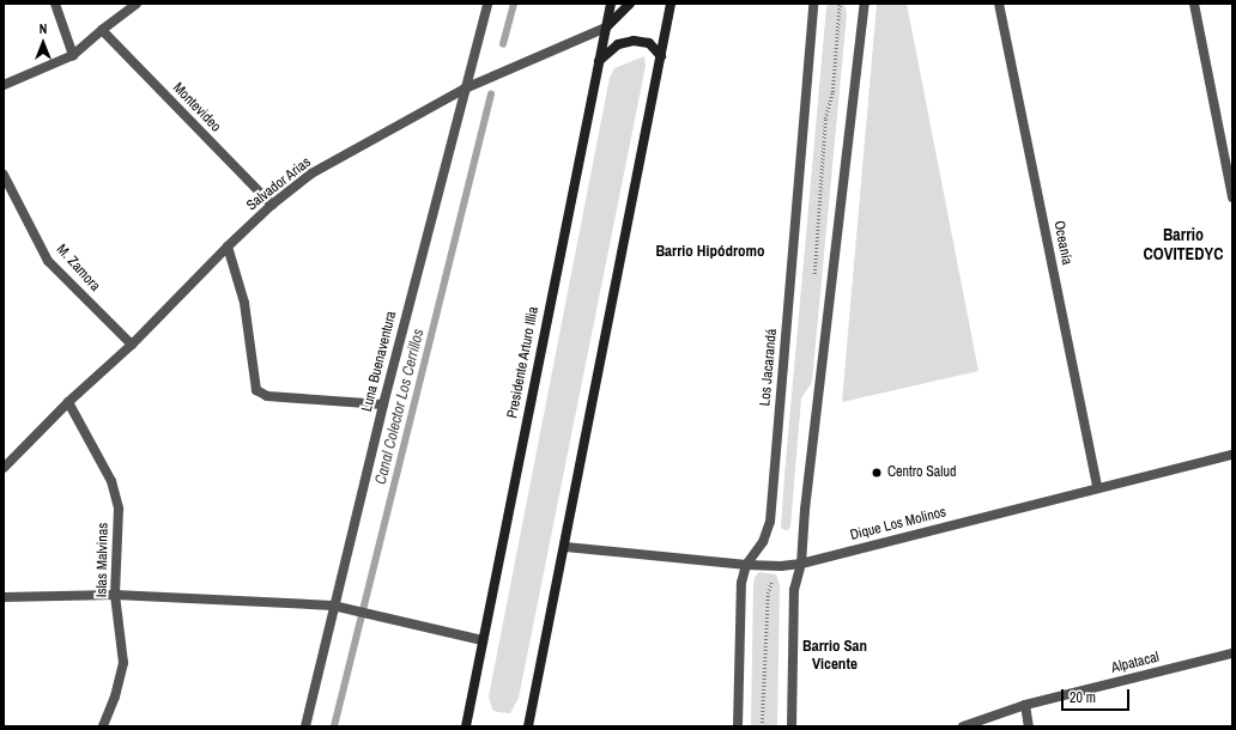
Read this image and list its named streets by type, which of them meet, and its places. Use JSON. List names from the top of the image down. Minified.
{"streets":{"street":["Montevideo","Salvador Arias","Oceanía","M. Zamora","Luna Buenaventura","Presidente Arturo Illia","Los Jacarandá","Dique Los Molinos","Islas Malvinas","Alpatacal"]},"crossings":[["Montevideo","Salvador Arias"],["Salvador Arias","M. Zamora"],["Salvador Arias","Luna Buenaventura"],["Salvador Arias","Presidente Arturo Illia"],["Salvador Arias","Islas Malvinas"],["Oceanía","Dique Los Molinos"],["Los Jacarandá","Dique Los Molinos"]],"districts":["Barrio COVITEDYC","Barrio Hipódromo","Barrio San Vicente"],"water":["Canal Colector Los Cerrillos"],"places":["Centro Salud"],"scale_bar":"20 m","north":"top"}
